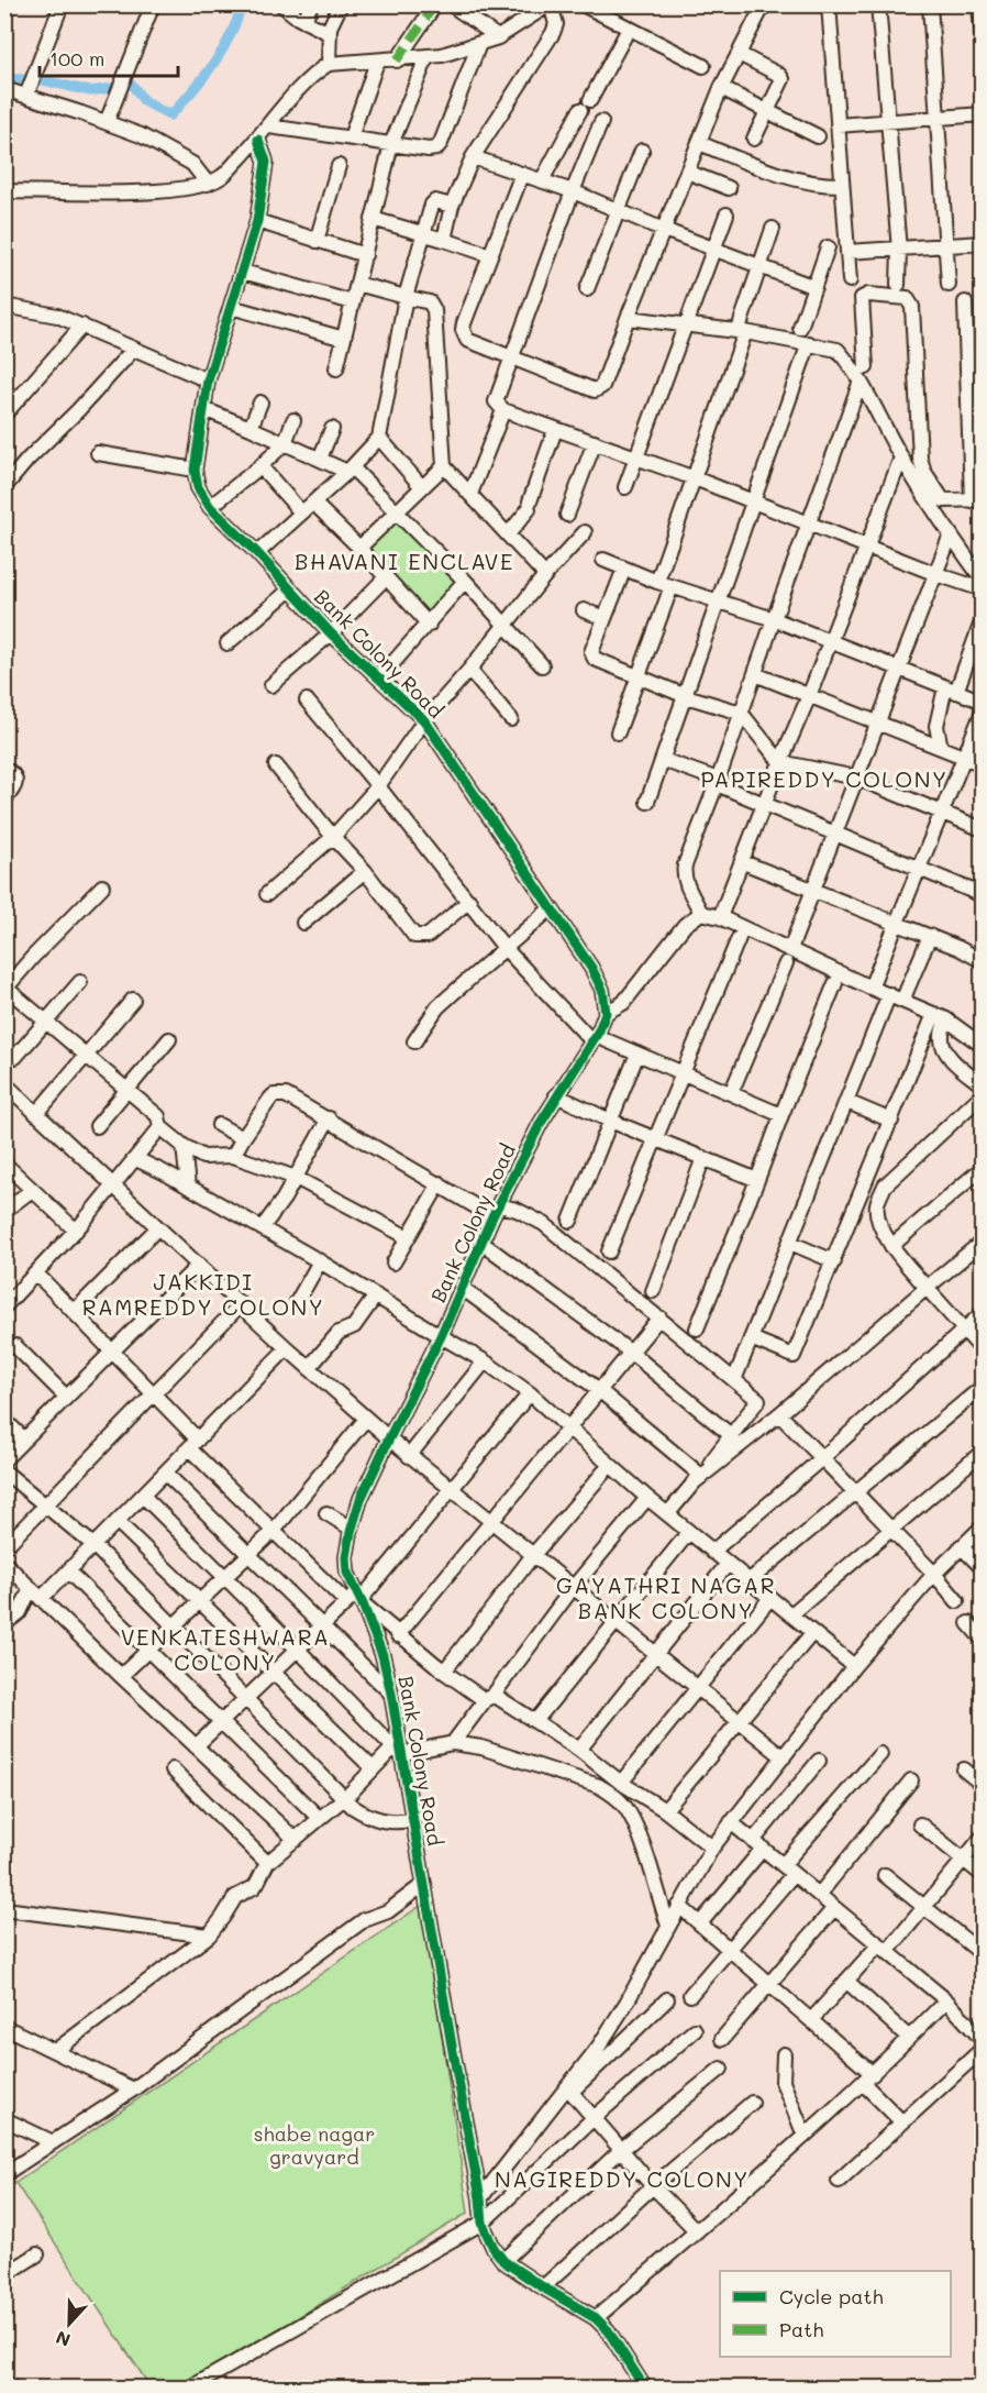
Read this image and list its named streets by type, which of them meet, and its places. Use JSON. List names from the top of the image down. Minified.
{"streets":{"street":["Bank Colony Road"]},"districts":["BHAVANI ENCLAVE","PAPIREDDY COLONY","JAKKIDI RAMREDDY COLONY","GAYATHRI NAGAR BANK COLONY","VENKATESHWARA COLONY","NAGIREDDY COLONY"],"parks":["shabe nagar gravyard"],"legend":["Cycle path","Path"],"scale_bar":"100 m","north":"bottom"}
